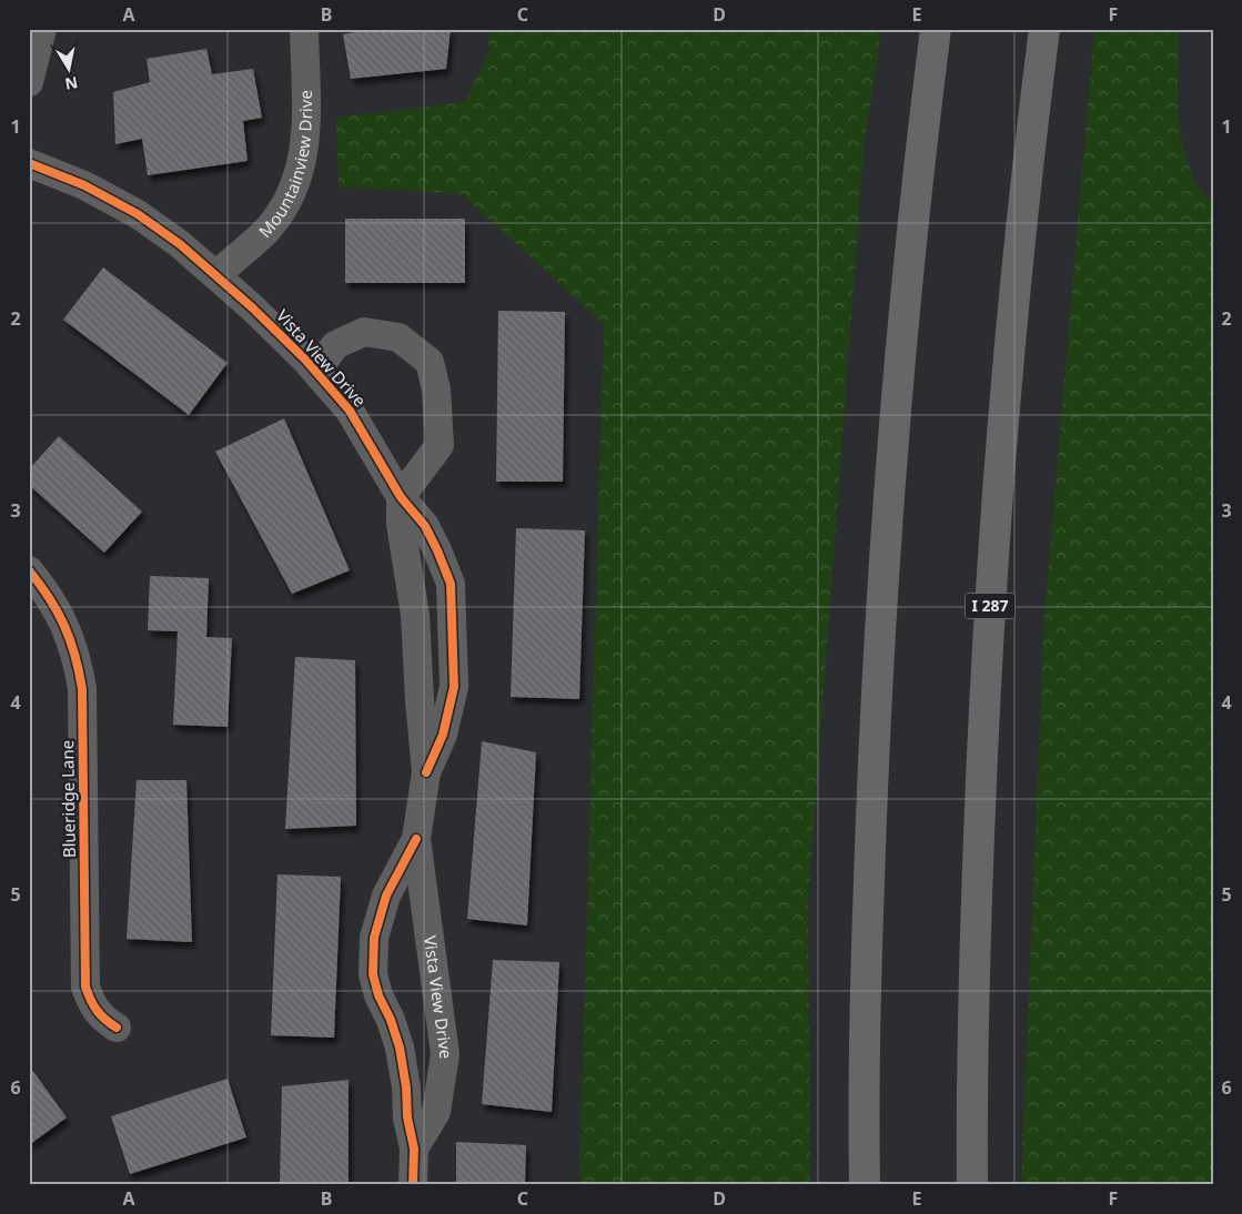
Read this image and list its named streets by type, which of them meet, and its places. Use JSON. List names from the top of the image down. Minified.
{"streets":{"highway":["I 287"],"street":["Mountainview Drive","Vista View Drive","Blueridge Lane"]},"crossings":[["Mountainview Drive","Vista View Drive"]],"north":"bottom","grid":{"columns":["A","B","C","D","E","F"],"rows":["1","2","3","4","5","6"]}}
